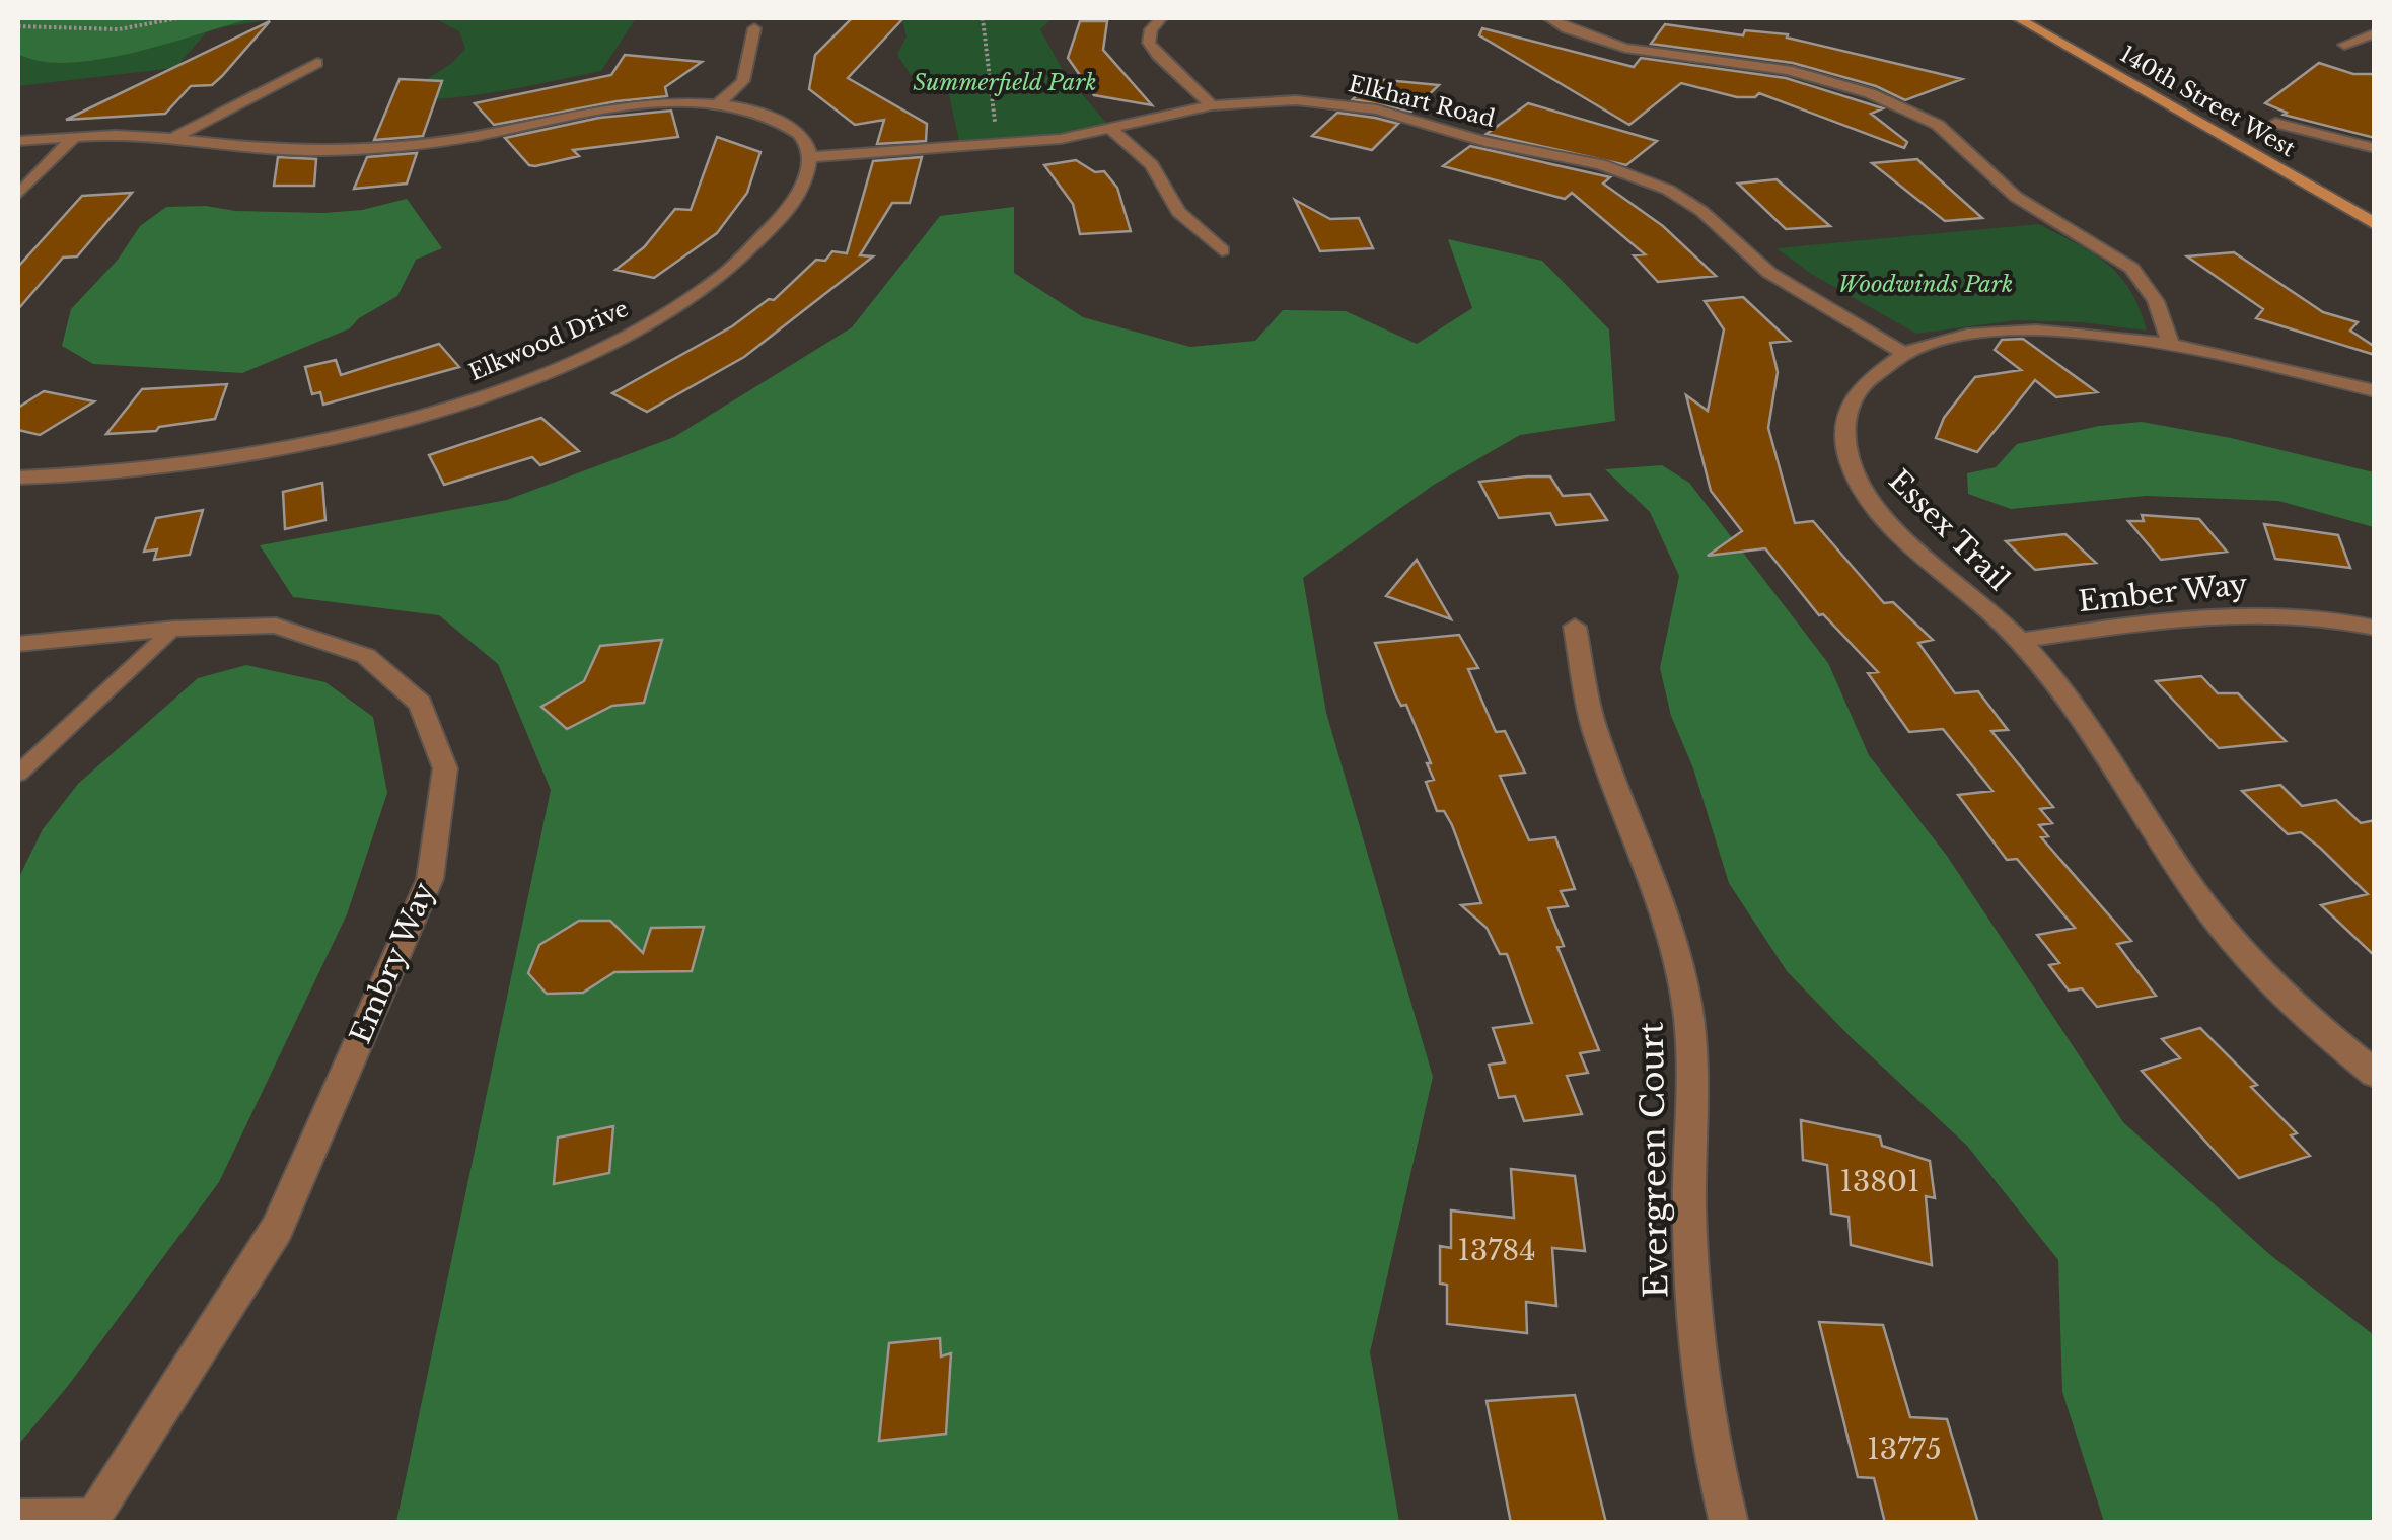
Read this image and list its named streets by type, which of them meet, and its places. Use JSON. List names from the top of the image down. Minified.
{"streets":{"street":["Elkhart Road","140th Street West","Elkwood Drive","Essex Trail","Ember Way","Embry Way","Evergreen Court"]},"crossings":[["Elkhart Road","Elkwood Drive"],["Elkhart Road","Essex Trail"],["Essex Trail","Ember Way"]],"parks":["Summerfield Park","Woodwinds Park"],"house_numbers":["13801","13784","13775"]}
